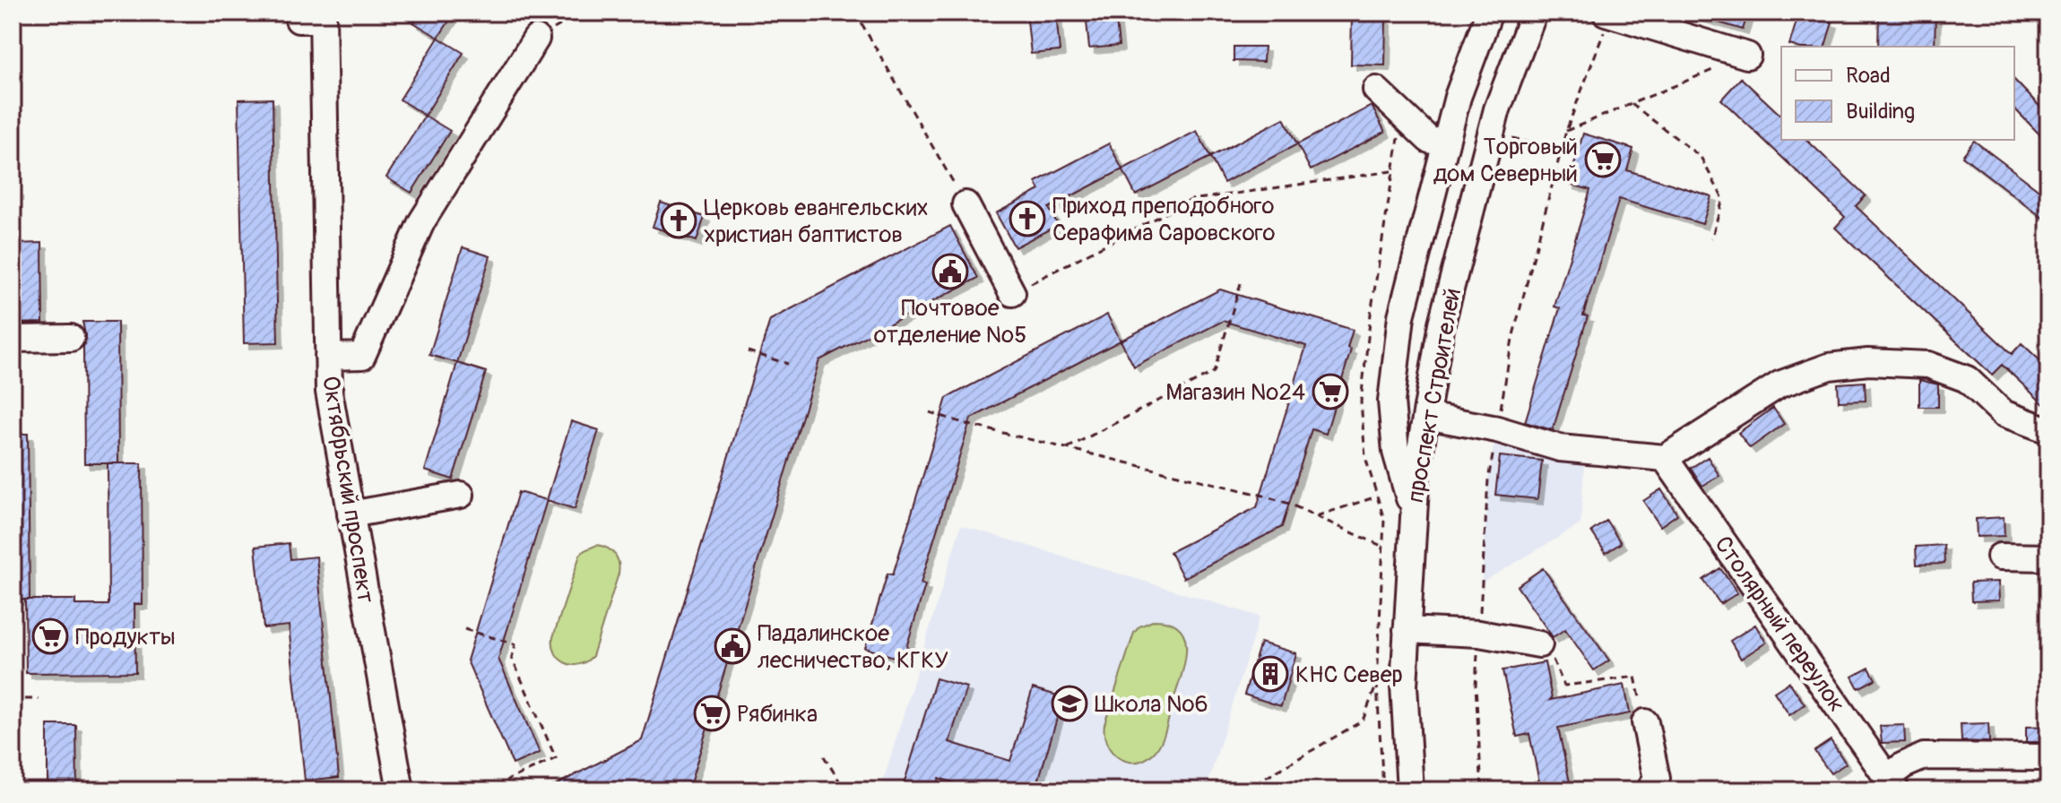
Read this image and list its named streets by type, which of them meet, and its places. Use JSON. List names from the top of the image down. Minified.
{"streets":{"street":["проспект Строителей","Октябрьский проспект","Столярный переулок"]},"places":{"supermarket":["Торговый дом Северный","Магазин №24","Продукты","Рябинка"],"church":["Приход преподобного Серафима Саровского","Церковь евангельских христиан баптистов"],"public building":["Почтовое отделение №5","Падалинское лесничество, КГКУ"],"building":["КНС Север"],"school or university":["Школа №6"]},"legend":["Road","Building"]}
